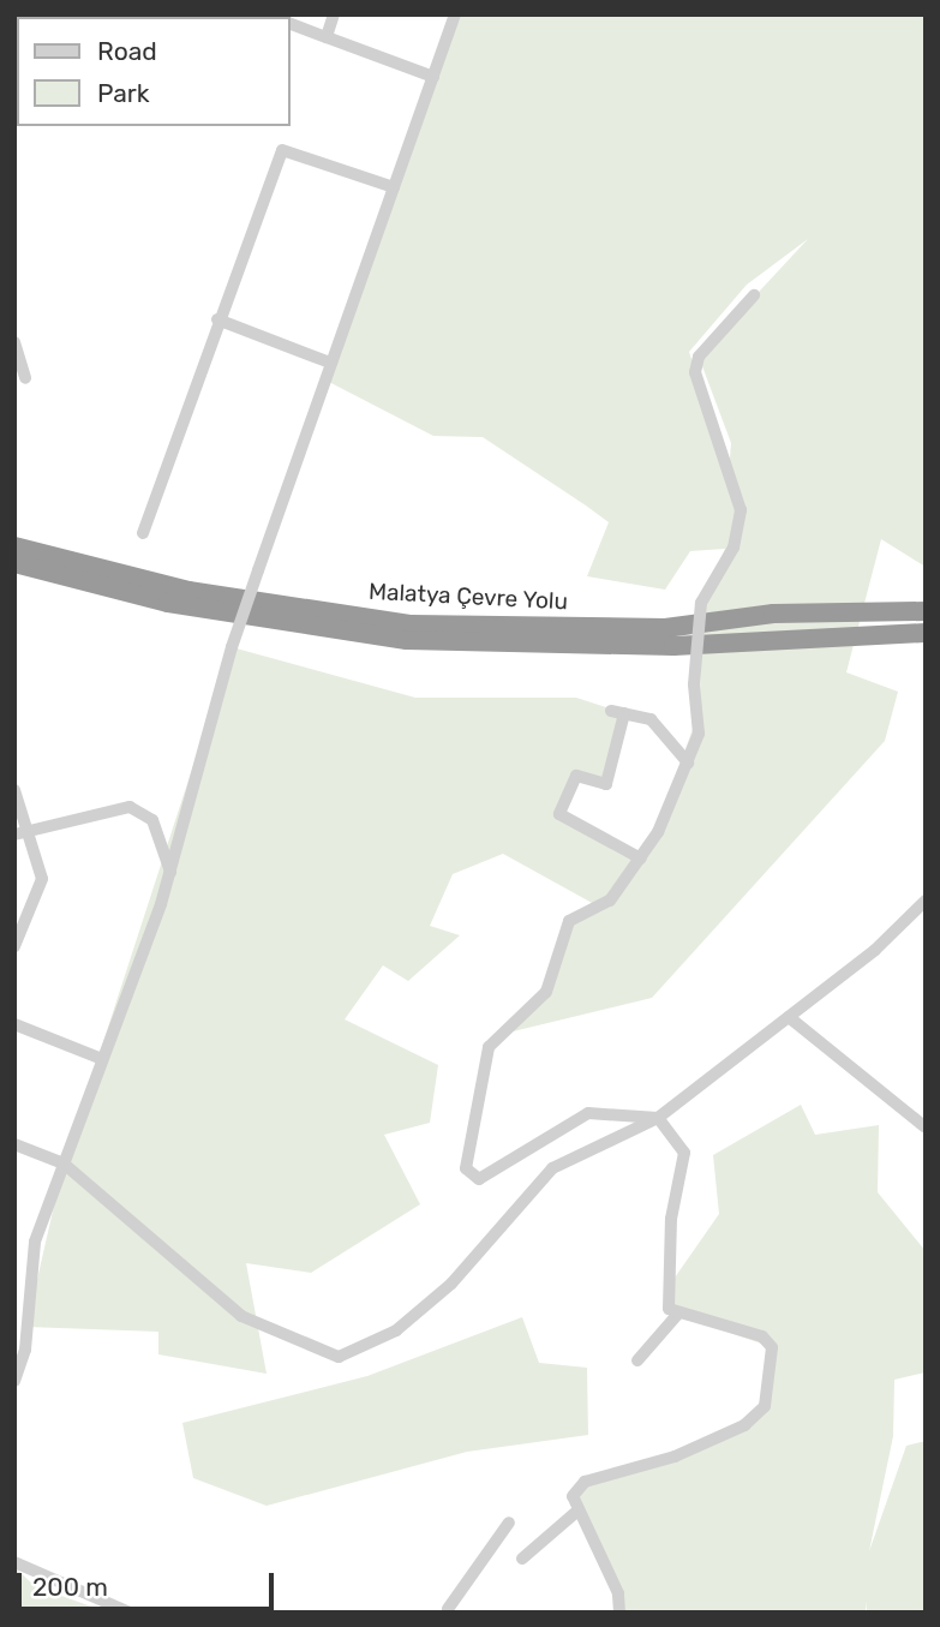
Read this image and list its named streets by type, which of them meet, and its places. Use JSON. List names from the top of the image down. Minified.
{"streets":{"highway":["Malatya Çevre Yolu"]},"legend":["Road","Park"],"scale_bar":"200 m"}
